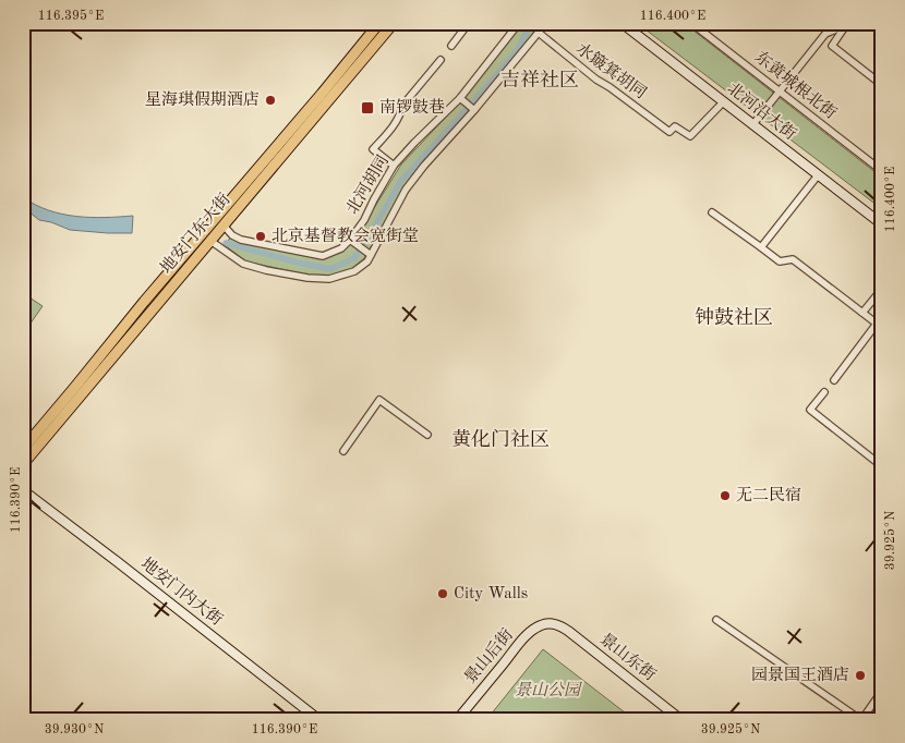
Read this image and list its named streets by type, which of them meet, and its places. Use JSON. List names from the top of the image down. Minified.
{"streets":{"main road":["北河沿大街","地安门东大街","地安门内大街","景山后街","景山东街"],"street":["水簸箕胡同","东黄城根北街","北河胡同"]},"crossings":[["水簸箕胡同","北河沿大街"],["景山后街","景山东街"]],"districts":["吉祥社区","钟鼓社区","黄化门社区"],"parks":["景山公园"],"places":{"other":["星海琪假期酒店","北京基督教会宽街堂","无二民宿","City Walls","园景国王酒店"],"transit":["南锣鼓巷"]},"coordinates":["116.395°E","116.400°E","116.390°E","39.925°N","39.930°N"]}
